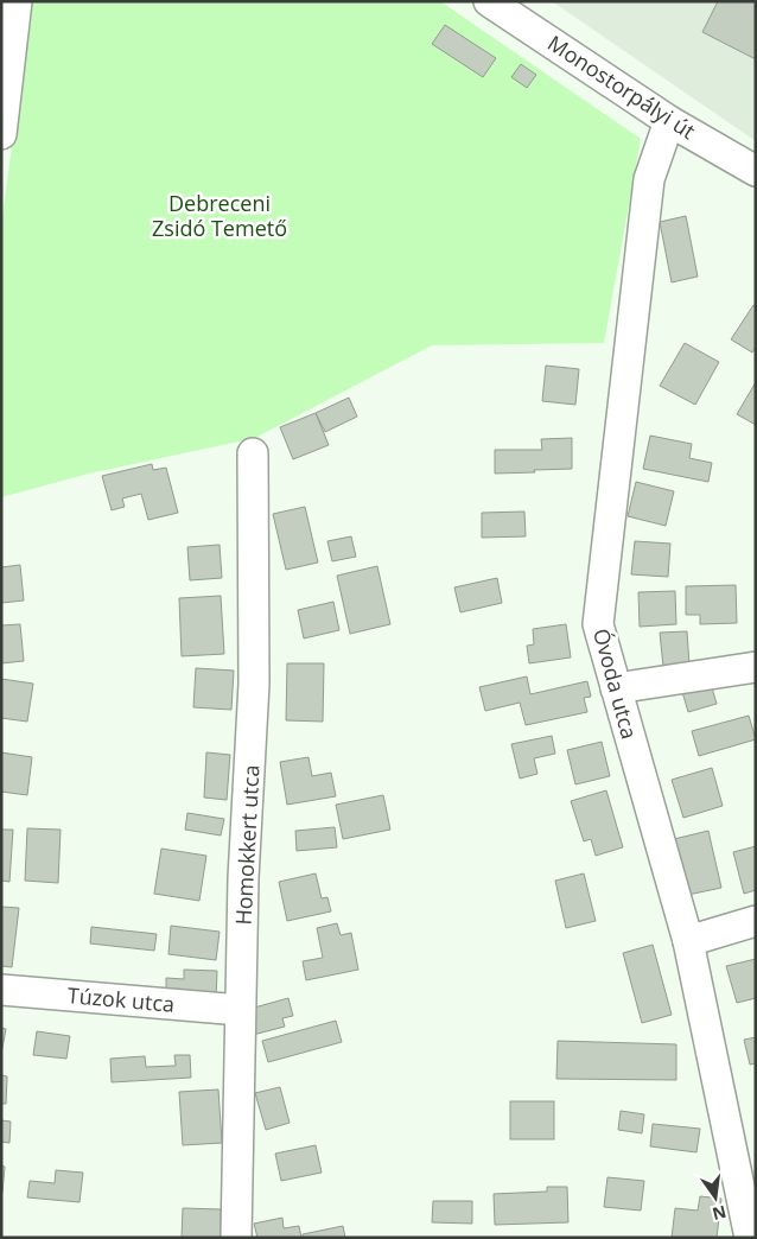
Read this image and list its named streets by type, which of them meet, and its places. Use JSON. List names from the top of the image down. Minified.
{"streets":{"street":["Monostorpályi út","Óvoda utca","Homokkert utca","Túzok utca"]},"crossings":[["Monostorpályi út","Óvoda utca"],["Homokkert utca","Túzok utca"]],"parks":["Debreceni Zsidó Temető"],"north":"bottom"}
